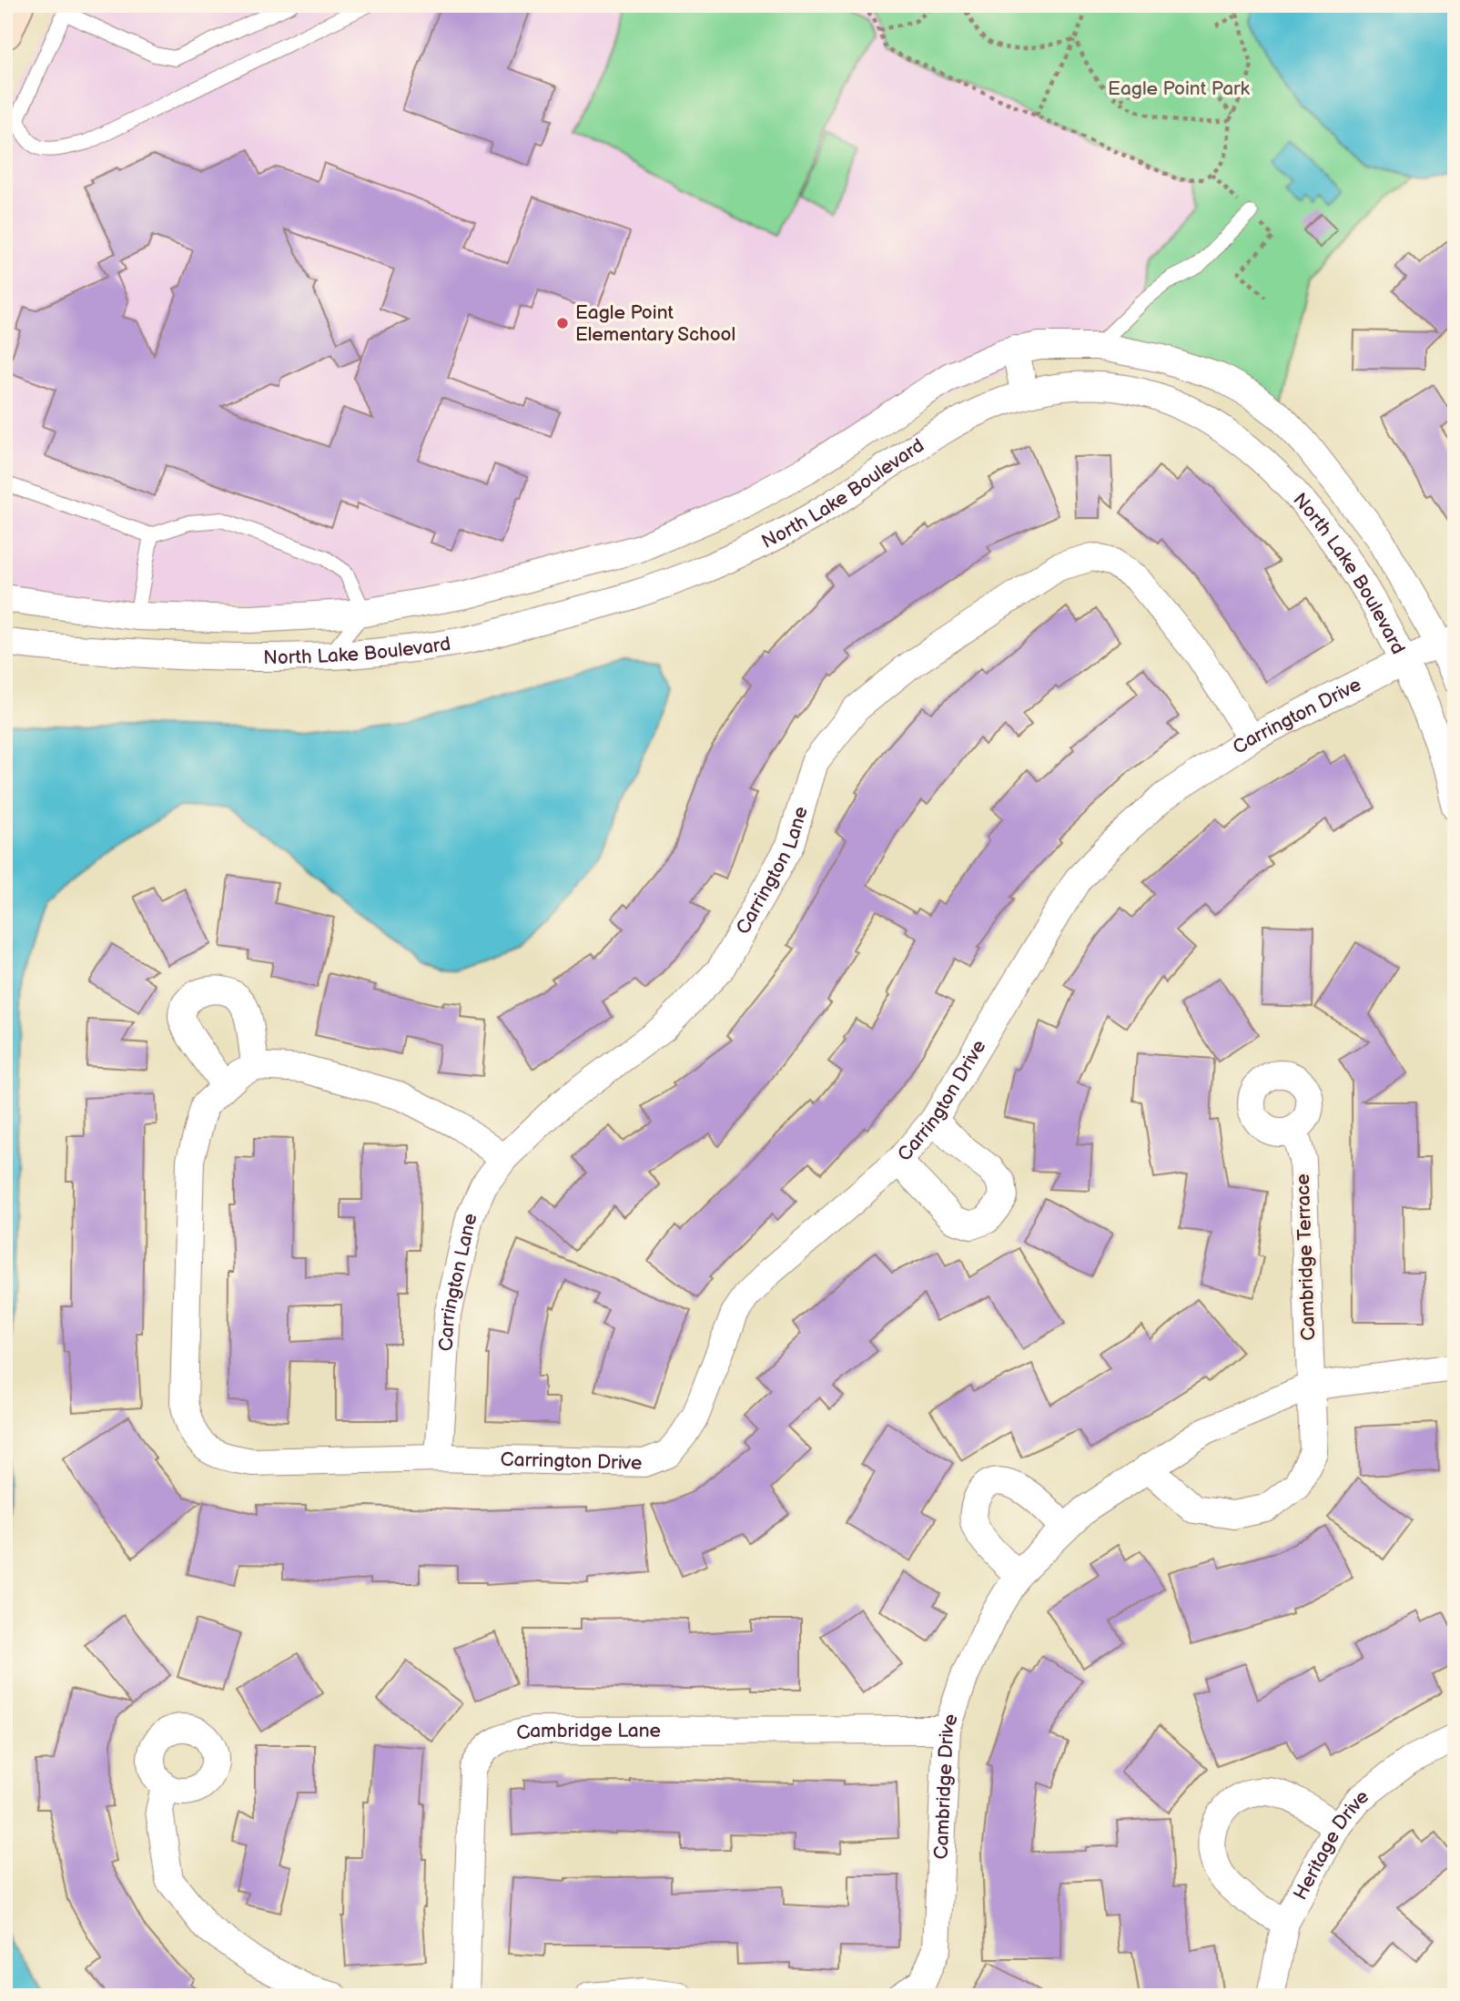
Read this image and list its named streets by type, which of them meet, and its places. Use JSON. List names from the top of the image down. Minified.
{"streets":{"street":["North Lake Boulevard","Carrington Drive","Carrington Lane","Cambridge Terrace","Cambridge Lane","Cambridge Drive","Heritage Drive"]},"crossings":[["North Lake Boulevard","Carrington Drive"],["Carrington Drive","Carrington Lane"],["Cambridge Terrace","Cambridge Drive"],["Cambridge Lane","Cambridge Drive"]],"parks":["Eagle Point Park"],"places":["Eagle Point Elementary School"]}
